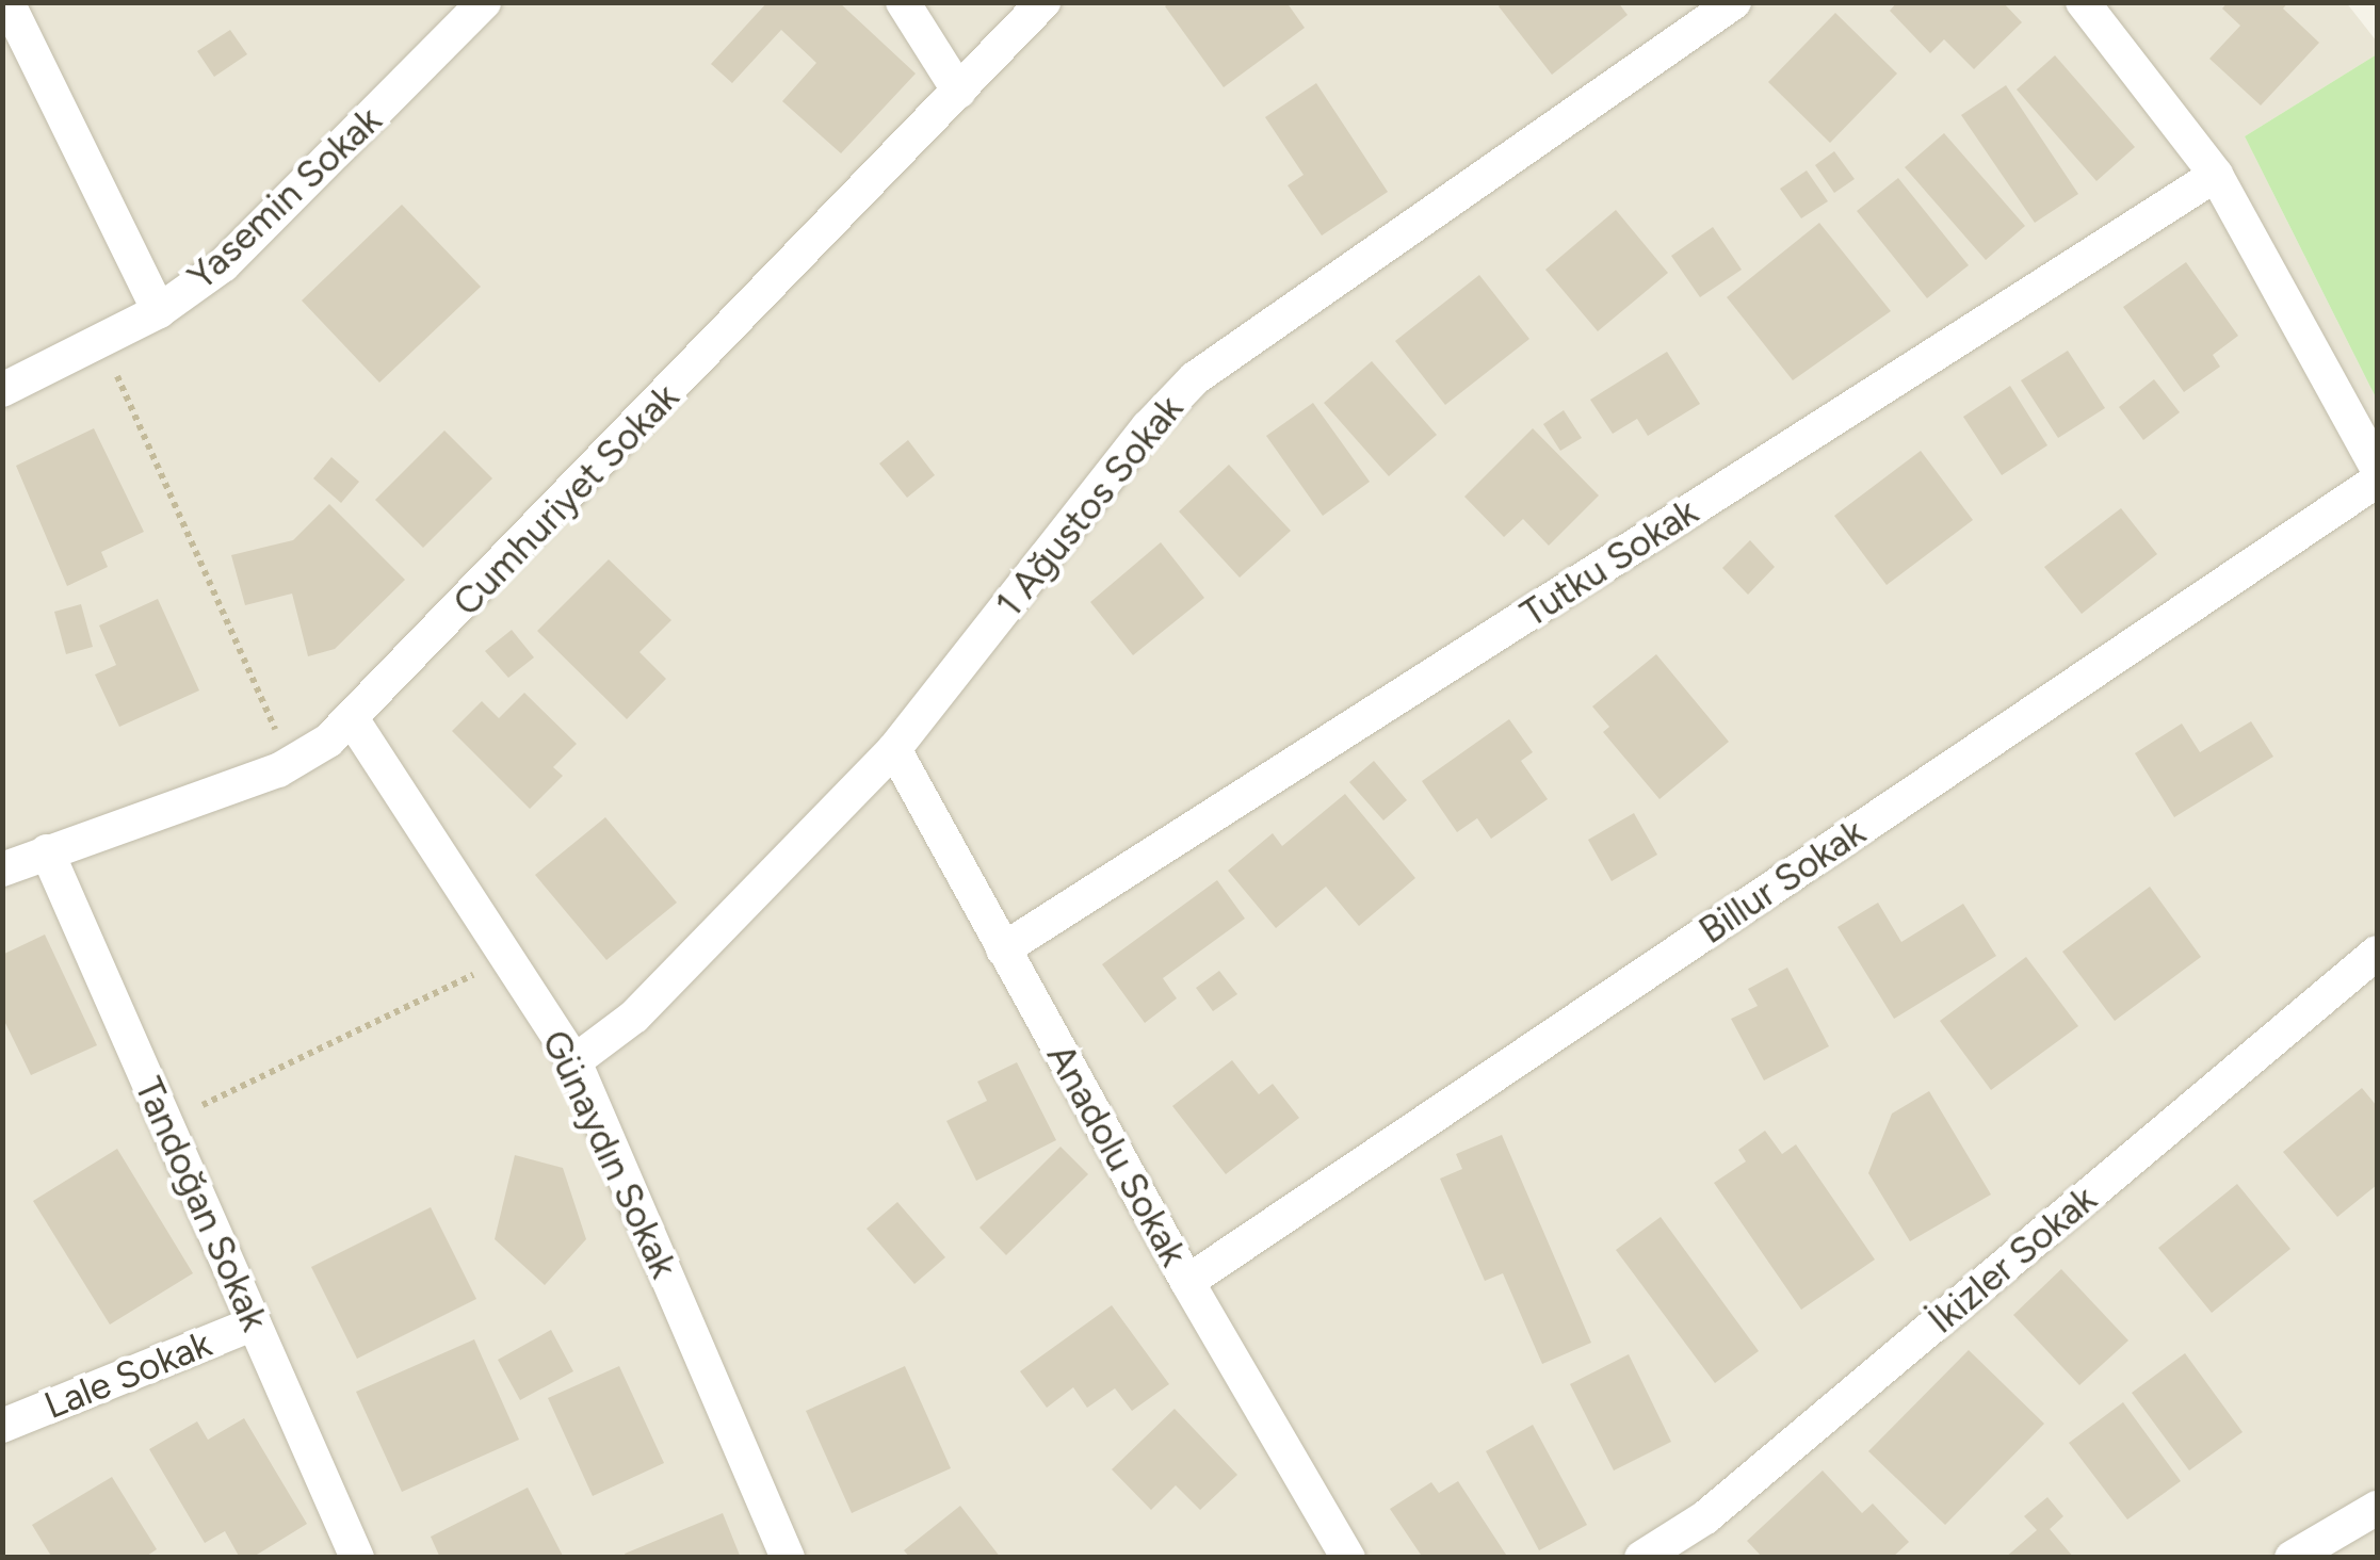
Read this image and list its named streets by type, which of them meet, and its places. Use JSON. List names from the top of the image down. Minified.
{"streets":{"street":["Yasemin Sokak","Cumhuriyet Sokak","1 Ağustos Sokak","Tutku Sokak","Billur Sokak","Günaydın Sokak","Anadolu Sokak","Tandoğan Sokak","İkizler Sokak","Lale Sokak"]},"crossings":[["Cumhuriyet Sokak","Günaydın Sokak"],["Cumhuriyet Sokak","Tandoğan Sokak"],["1 Ağustos Sokak","Günaydın Sokak"],["1 Ağustos Sokak","Anadolu Sokak"],["Tutku Sokak","Anadolu Sokak"],["Billur Sokak","Anadolu Sokak"],["Tandoğan Sokak","Lale Sokak"]]}
